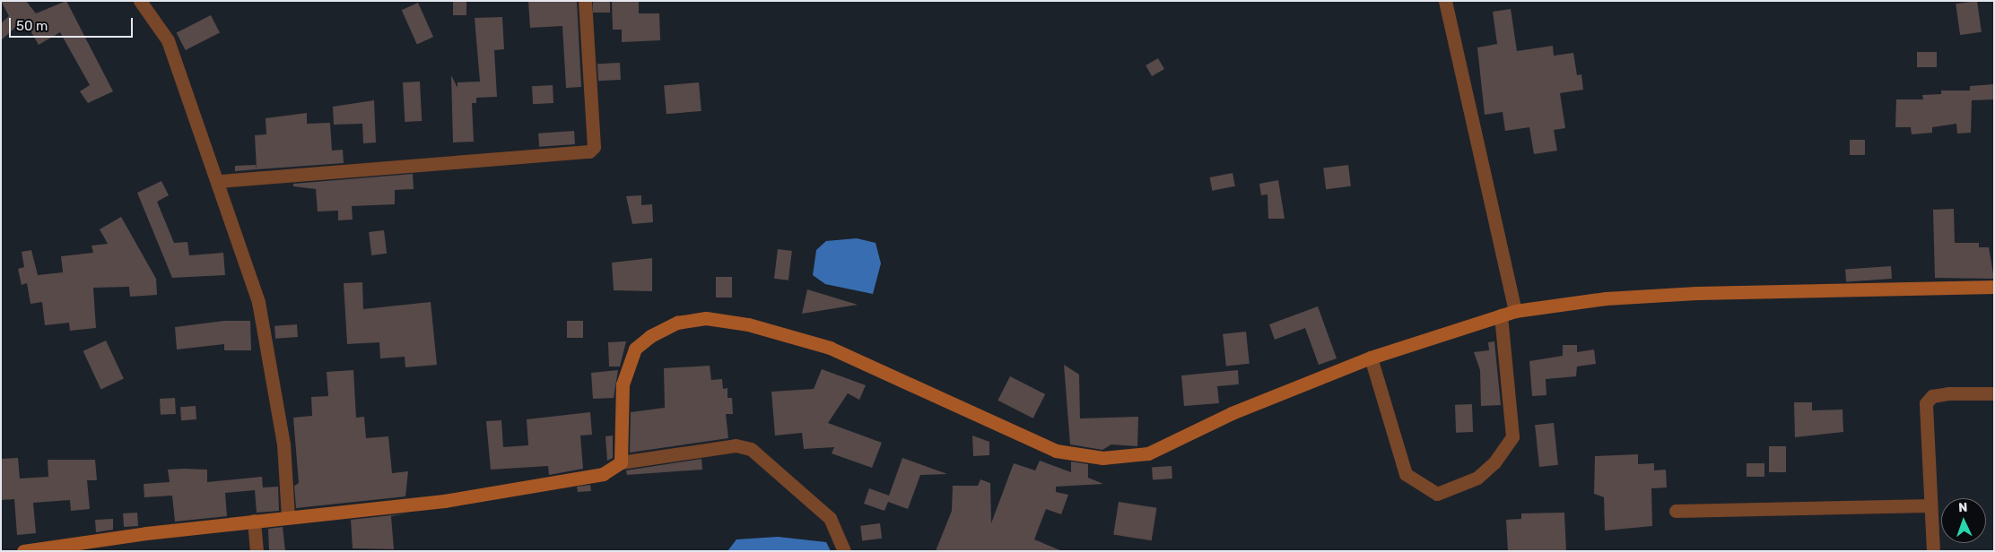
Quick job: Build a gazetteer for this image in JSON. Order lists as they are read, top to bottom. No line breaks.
{"scale_bar":"50 m","north":"top"}
